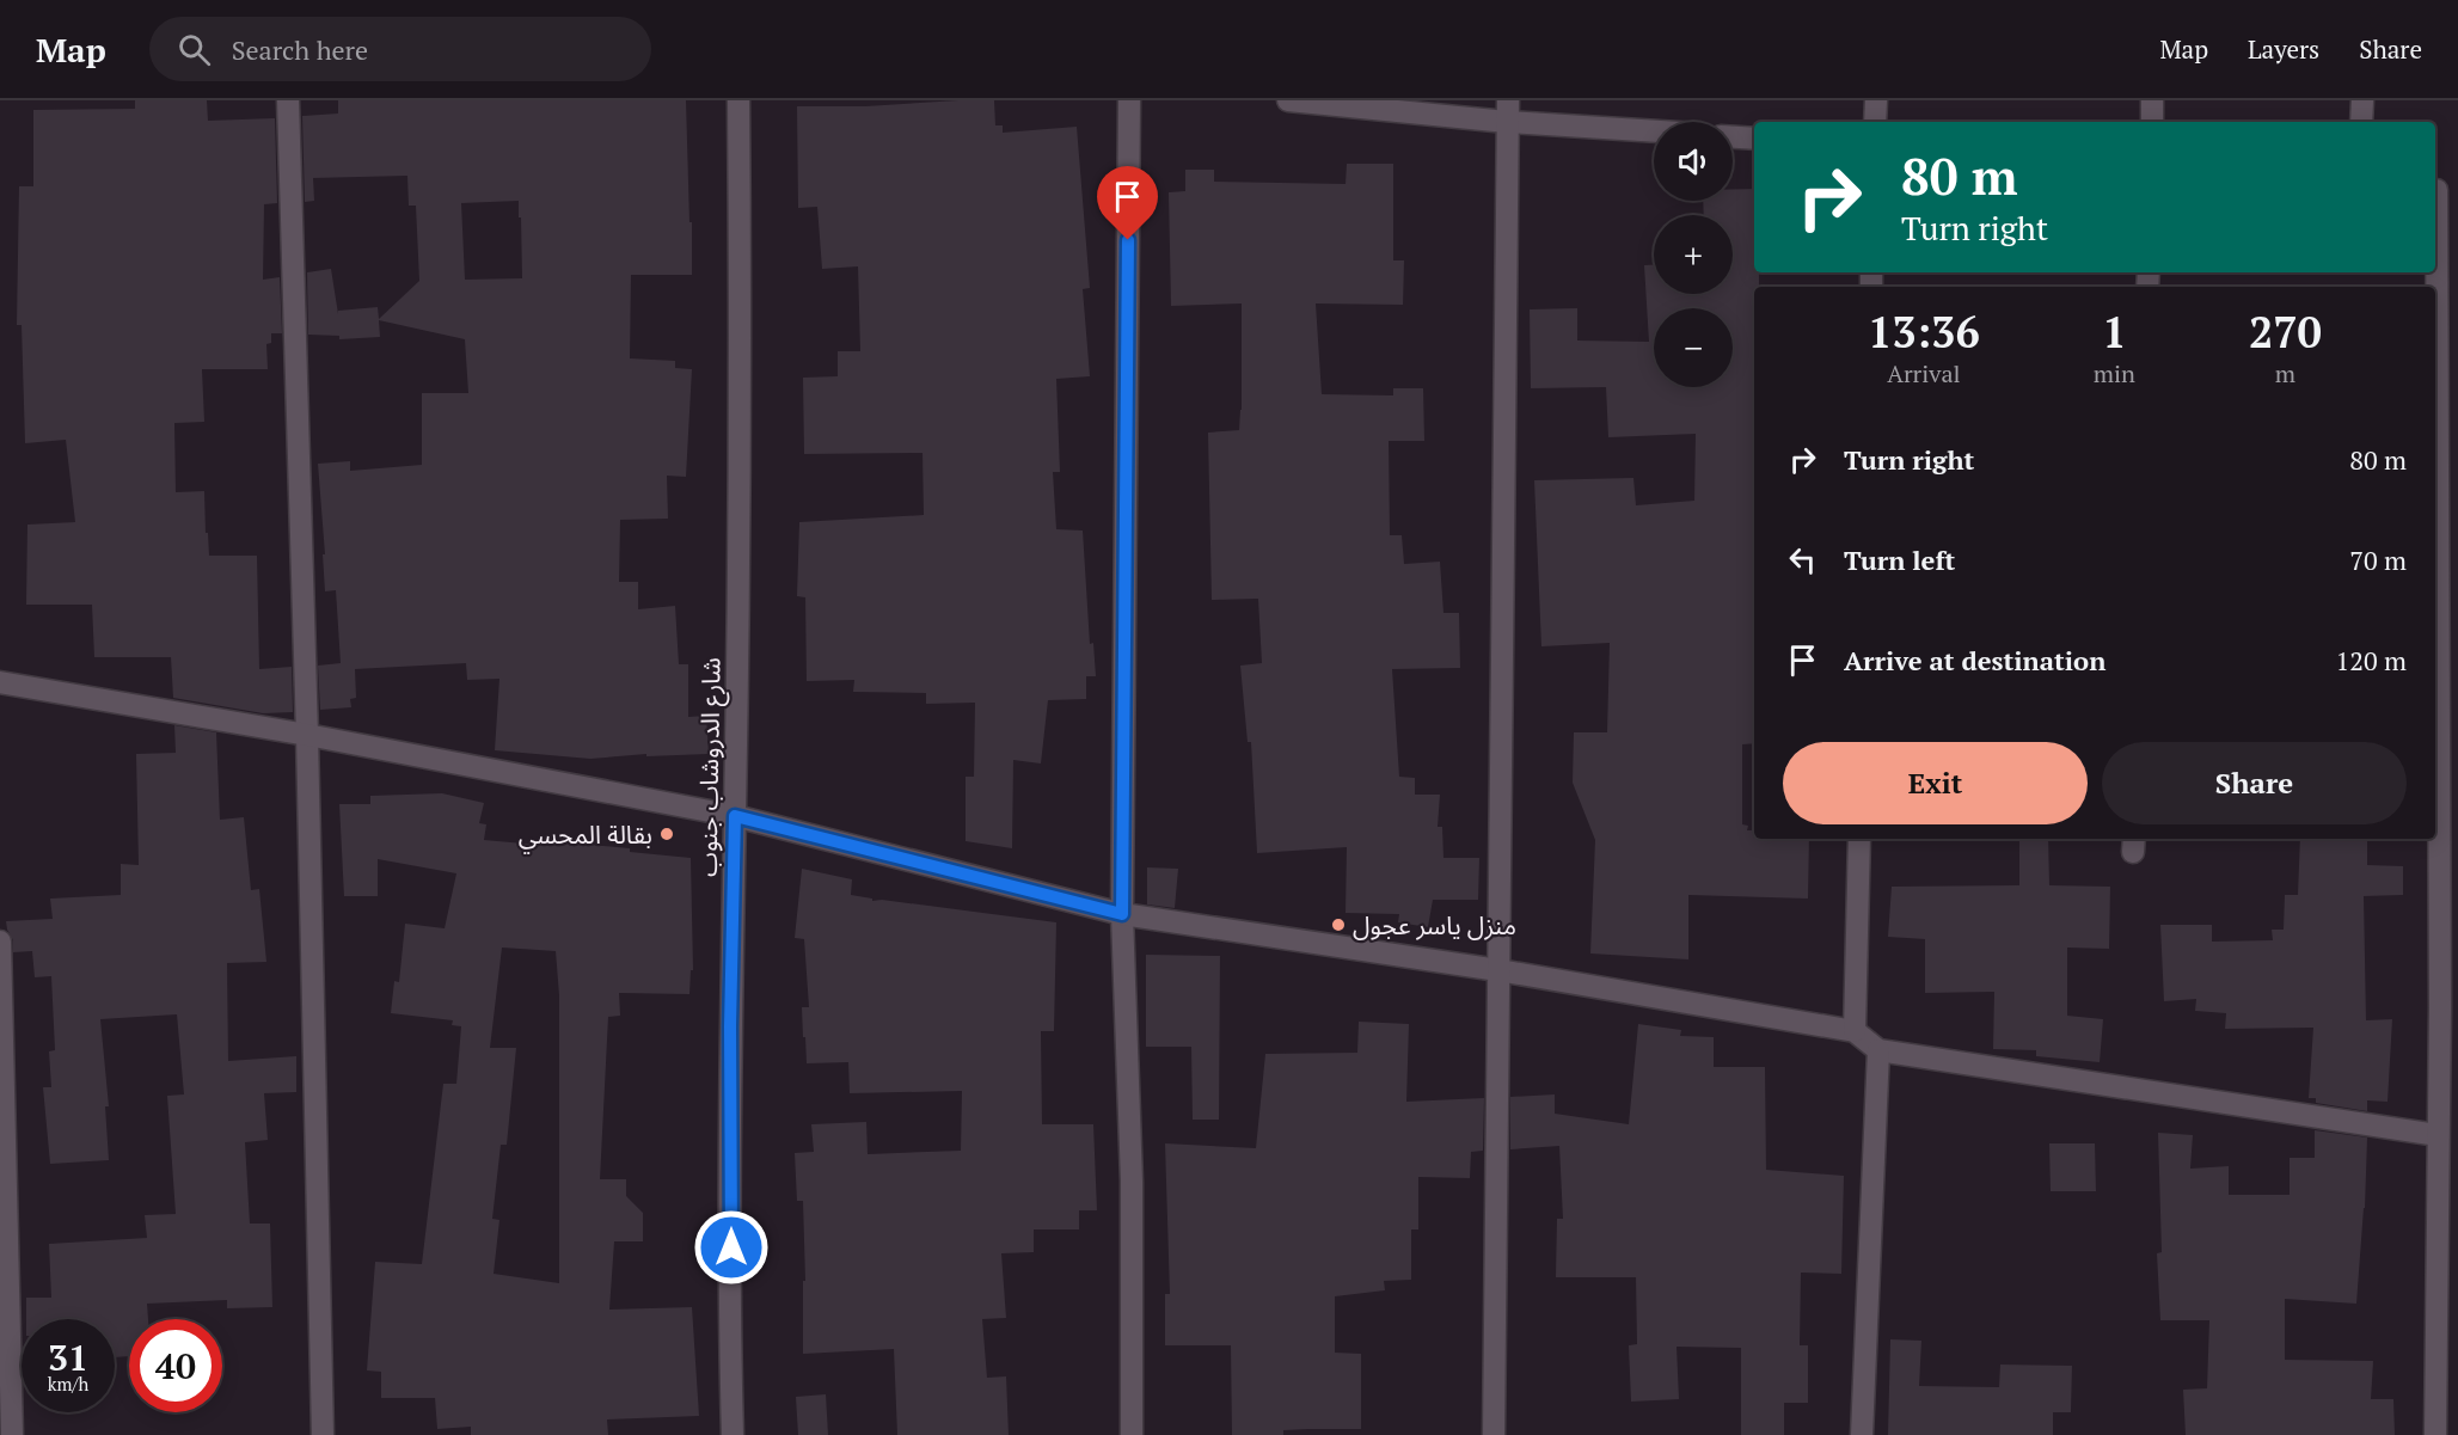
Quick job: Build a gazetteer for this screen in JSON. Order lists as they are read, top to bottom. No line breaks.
{"streets":{"street":["شارع الدروشاب جنوب"]},"places":["بقالة المحسي","منزل ياسر عجول"],"page":{"header":"Map","search":"Search here","nav":["Map","Layers","Share"],"map_buttons":["+","−"],"turn":["80 m","Turn right"],"eta":["13:36","Arrival","1","min","270","m"],"list":[{"name":"Turn right","value":"80 m"},{"name":"Turn left","value":"70 m"},{"name":"Arrive at destination","value":"120 m"}],"buttons":["Exit","Share"],"speed":"31 km/h","limit":"40"}}
